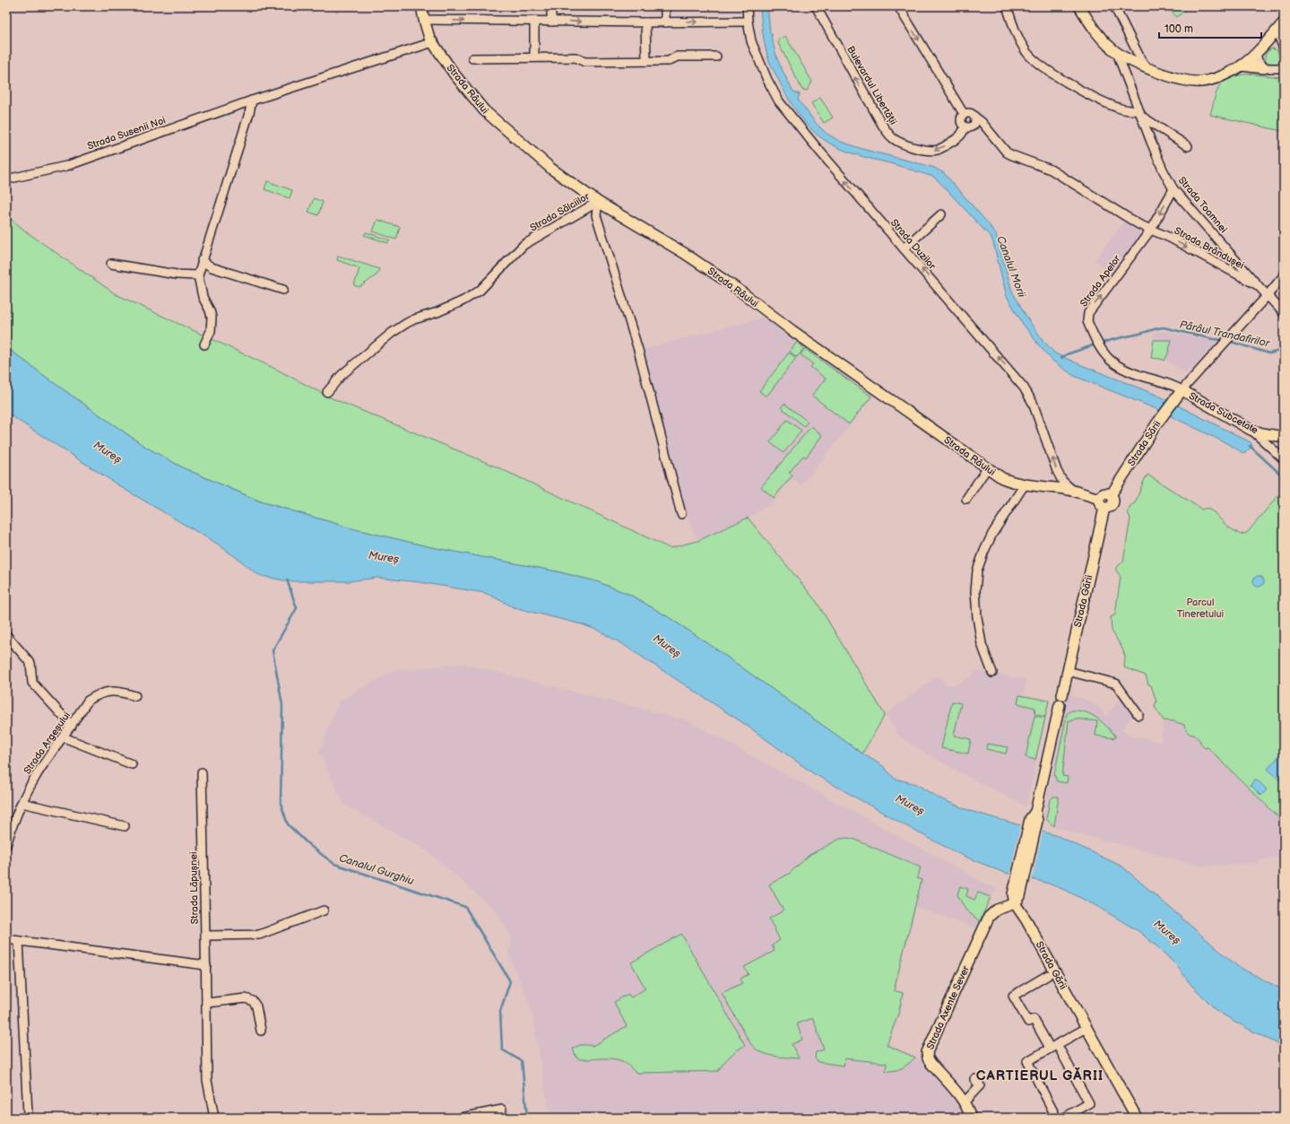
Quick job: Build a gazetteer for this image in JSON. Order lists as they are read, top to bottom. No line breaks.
{"streets":{"main road":["Strada Râului","Strada Subcetate","Strada Sării","Strada Gării","Strada Axente Sever"],"street":["Bulevardul Libertății","Strada Susenii Noi","Strada Toamnei","Strada Sălciilor","Strada Duzilor","Strada Brândușei","Strada Apelor","Strada Argeșului","Strada Lăpușnei"]},"crossings":[["Strada Râului","Strada Susenii Noi"],["Strada Râului","Strada Sălciilor"],["Strada Râului","Strada Duzilor"],["Strada Râului","Strada Sării"],["Strada Râului","Strada Gării"],["Strada Toamnei","Strada Brândușei"],["Strada Toamnei","Strada Apelor"],["Strada Toamnei","Strada Sării"],["Strada Brândușei","Strada Apelor"],["Strada Apelor","Strada Subcetate"],["Strada Apelor","Strada Sării"],["Strada Subcetate","Strada Sării"],["Strada Sării","Strada Gării"],["Strada Gării","Strada Axente Sever"]],"one_way":["Strada Duzilor","Strada Brândușei"],"districts":["CARTIERUL GĂRII"],"water":["Canalul Morii","Pârâul Trandafirilor","Mureș","Canalul Gurghiu"],"parks":["Parcul Tineretului"],"scale_bar":"100 m"}
